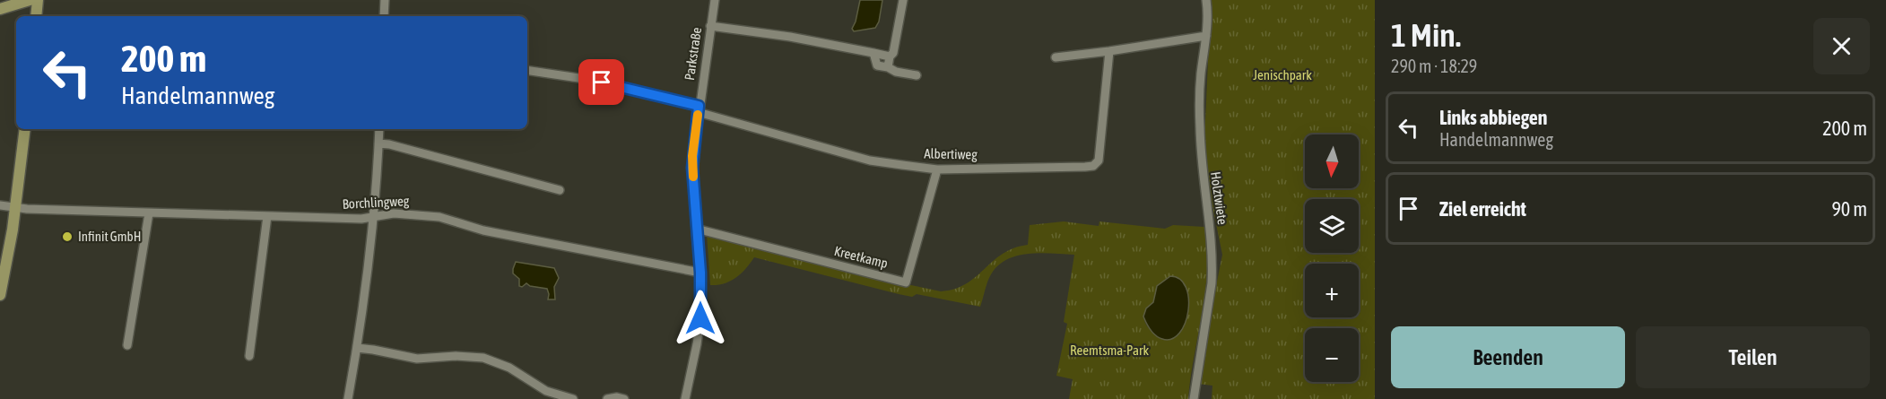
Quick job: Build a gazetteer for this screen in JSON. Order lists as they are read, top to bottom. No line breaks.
{"streets":{"street":["Parkstraße","Albertiweg","Holztwiete","Borchlingweg","Kreetkamp"]},"crossings":[["Parkstraße","Albertiweg"],["Parkstraße","Borchlingweg"],["Parkstraße","Kreetkamp"],["Albertiweg","Kreetkamp"]],"parks":["Jenischpark","Reemtsma-Park"],"places":["Infinit GmbH"],"north":"bottom","page":{"heading":["1 Min.","290 m · 18:29"],"turn":["200 m","Handelmannweg"],"list":[{"name":"Links abbiegen","note":"Handelmannweg","value":"200 m"},{"name":"Ziel erreicht","value":"90 m"}],"map_buttons":["+","−"],"buttons":["Beenden","Teilen"]}}
